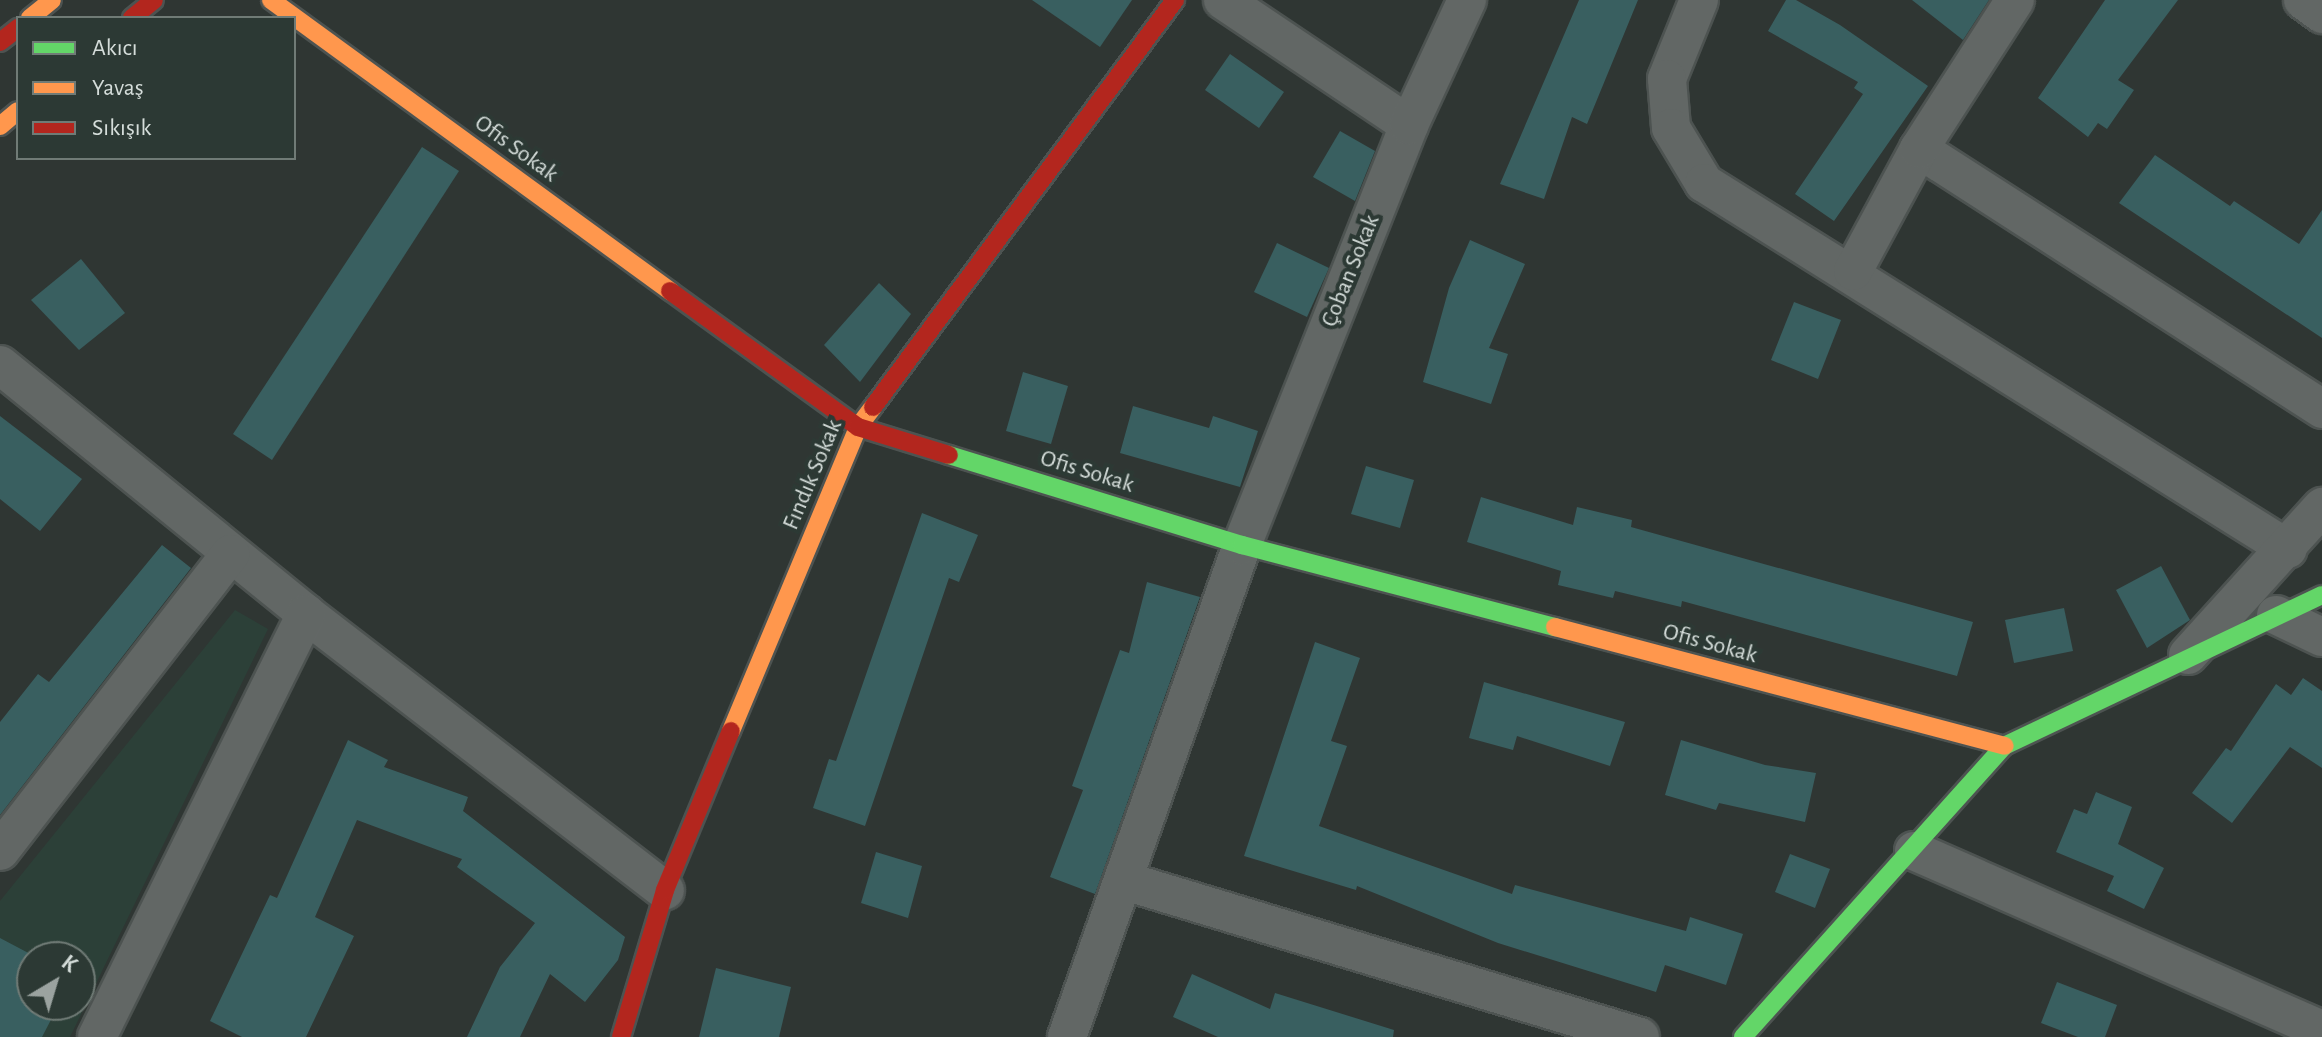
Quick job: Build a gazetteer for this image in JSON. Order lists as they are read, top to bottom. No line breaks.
{"streets":{"street":["Ofis Sokak","Çoban Sokak","Fındık Sokak"]},"crossings":[["Ofis Sokak","Çoban Sokak"],["Ofis Sokak","Fındık Sokak"]],"legend":["Akıcı","Yavaş","Sıkışık"],"north":"top right"}
